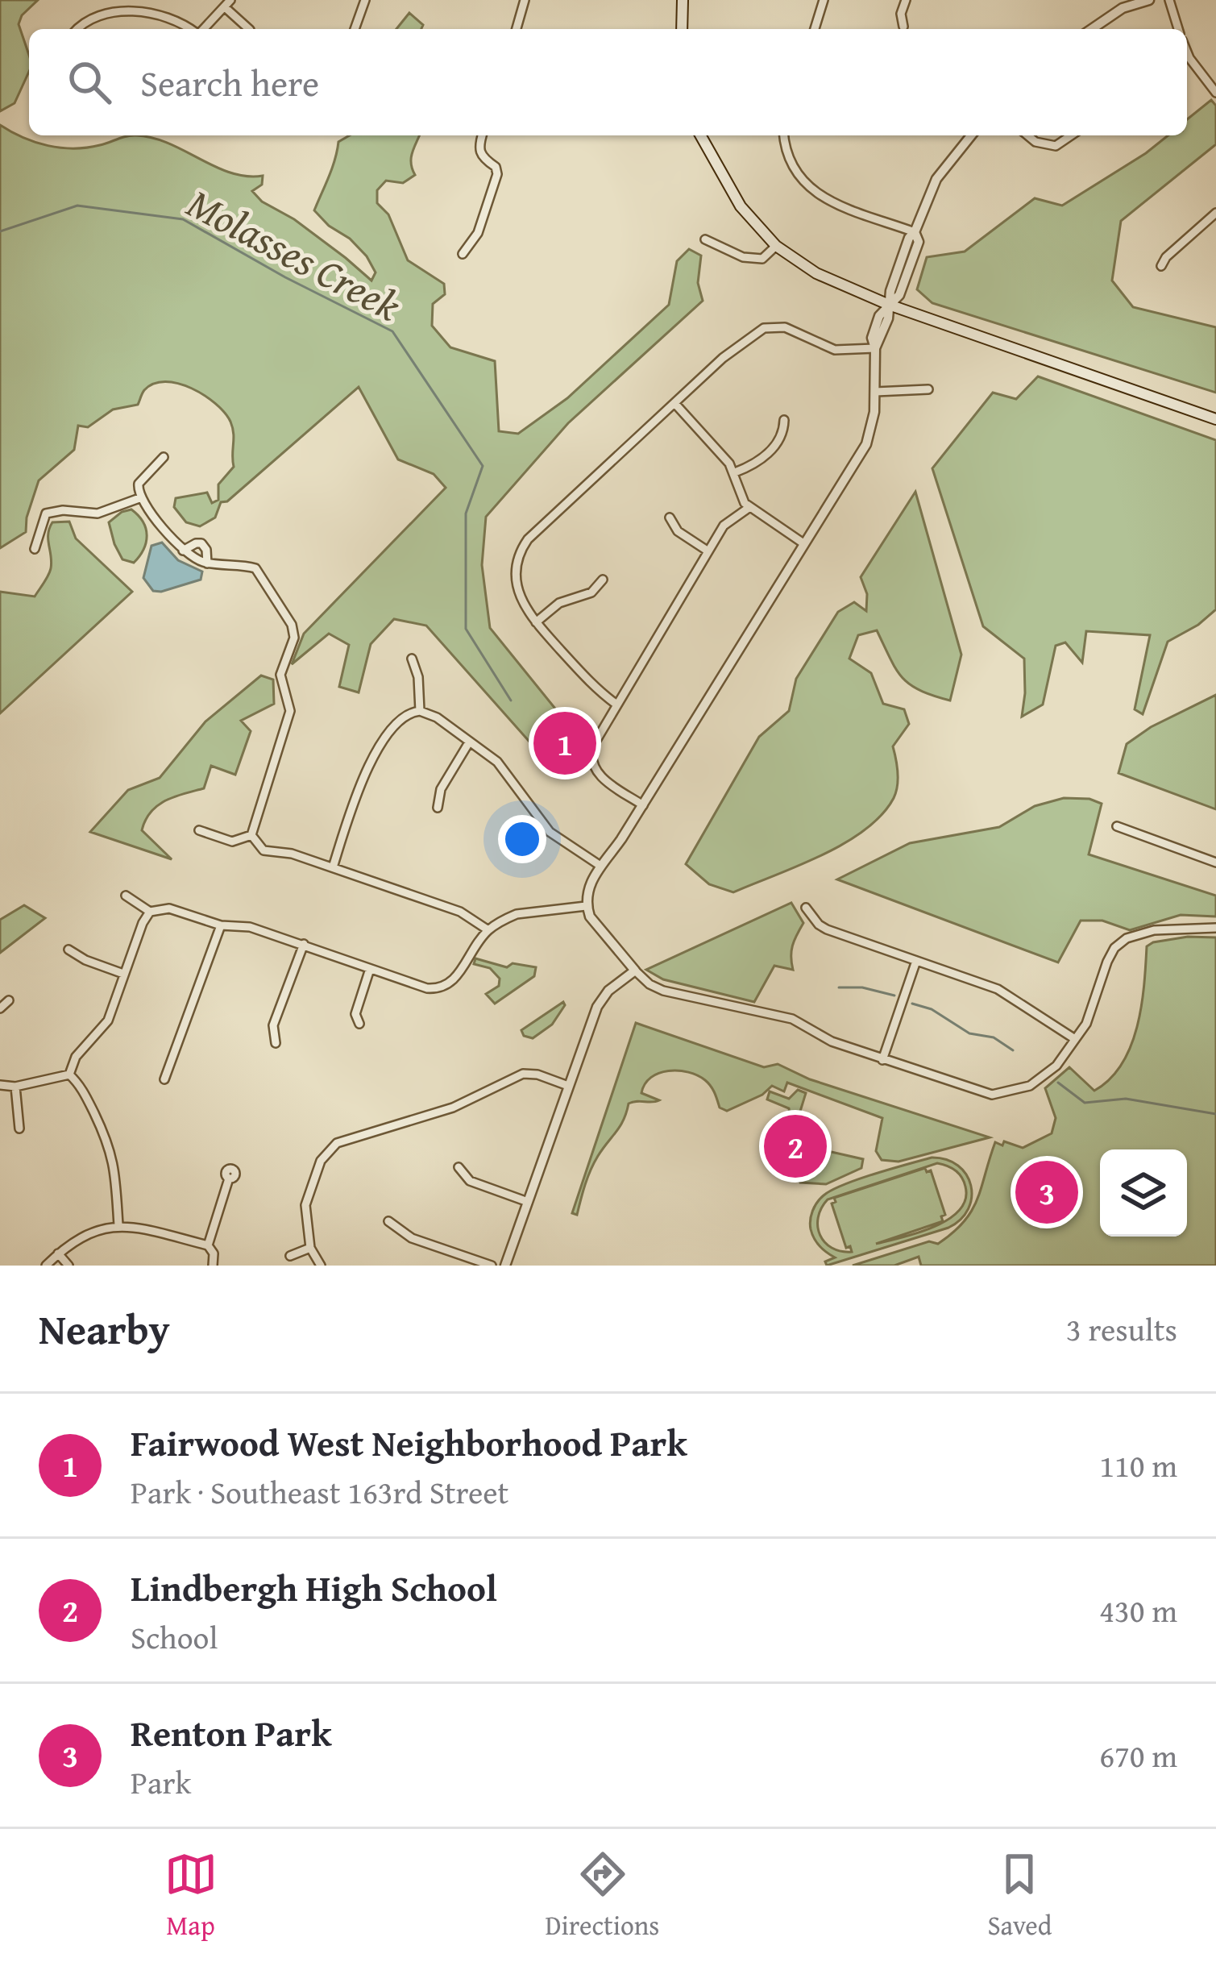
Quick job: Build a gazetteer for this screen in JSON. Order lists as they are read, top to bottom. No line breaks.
{"water":["Molasses Creek"],"page":{"search":"Search here","pins":["1","2","3"],"heading":["Nearby","3 results"],"list":[{"mark":"1","name":"Fairwood West Neighborhood Park","note":"Park · Southeast 163rd Street","value":"110 m"},{"mark":"2","name":"Lindbergh High School","note":"School","value":"430 m"},{"mark":"3","name":"Renton Park","note":"Park","value":"670 m"}],"nav":["Map","Directions","Saved"]}}
